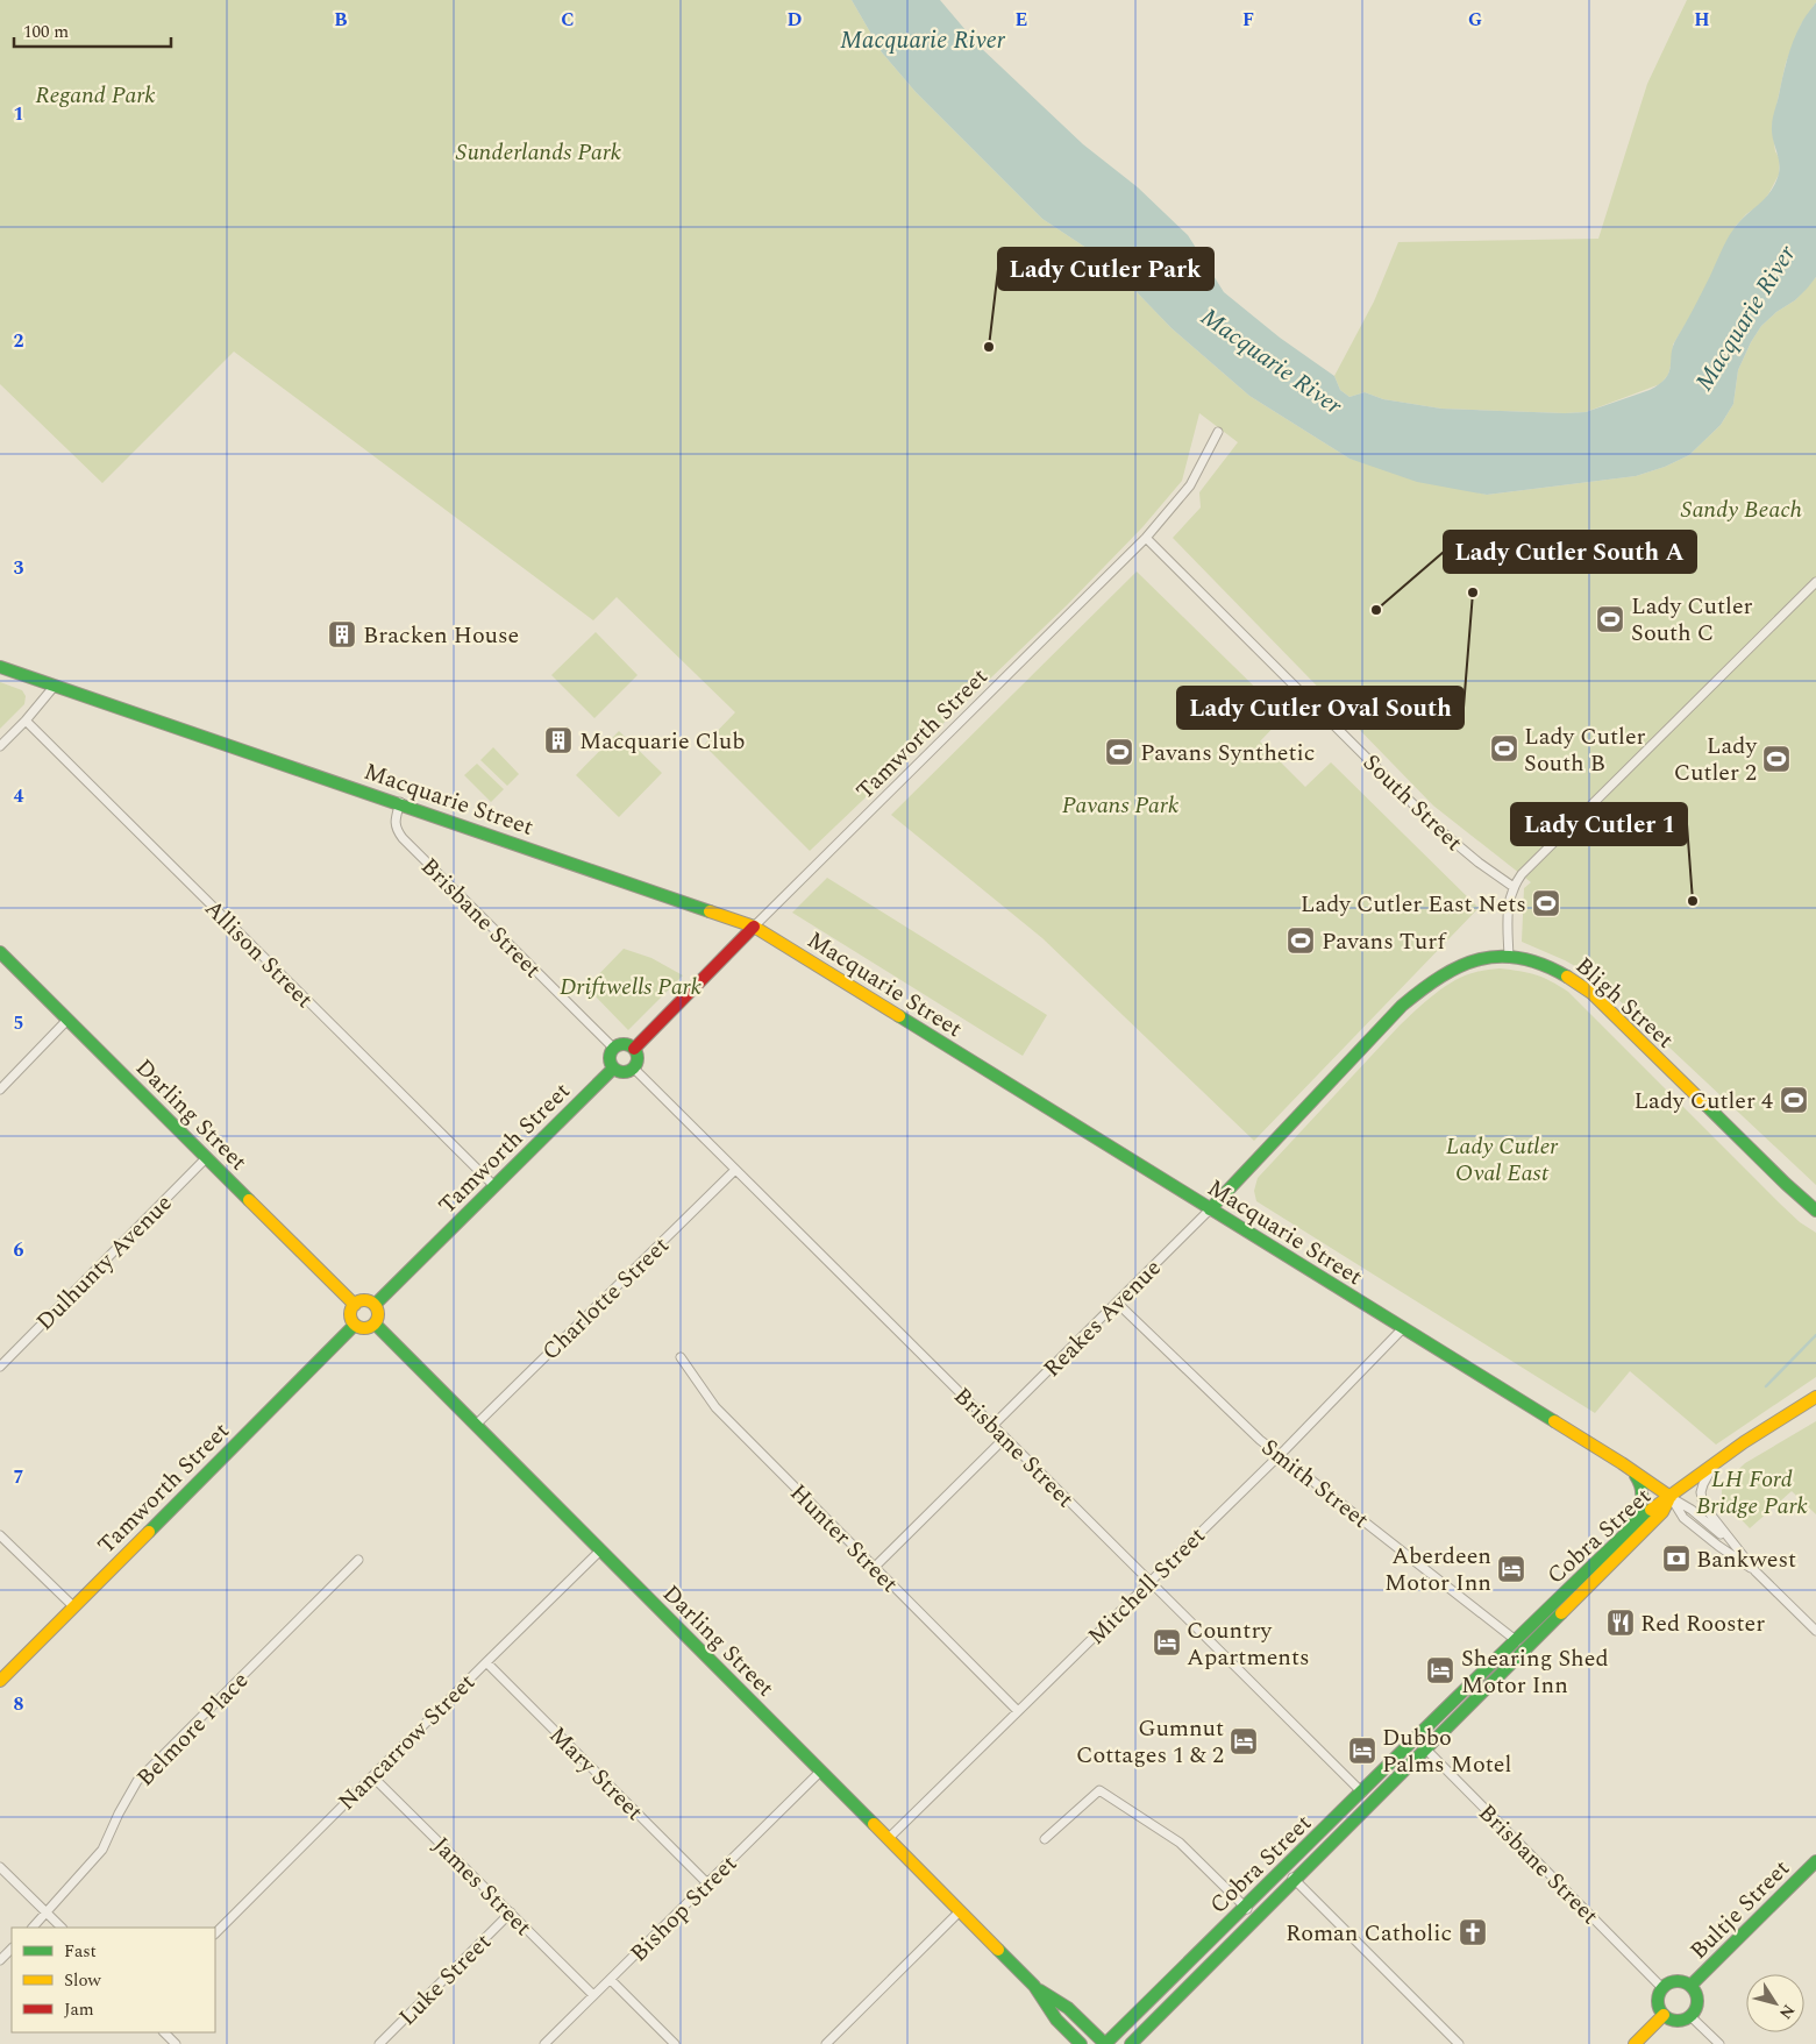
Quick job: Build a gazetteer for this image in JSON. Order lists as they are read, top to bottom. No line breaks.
{"streets":{"main road":["Tamworth Street","Macquarie Street","Bligh Street","Darling Street","Cobra Street","Bultje Street"],"street":["South Street","Brisbane Street","Allison Street","Dulhunty Avenue","Charlotte Street","Reakes Avenue","Smith Street","Hunter Street","Mitchell Street","Belmore Place","Nancarrow Street","Mary Street","James Street","Bishop Street","Luke Street"]},"crossings":[["Tamworth Street","Macquarie Street"],["Tamworth Street","South Street"],["Tamworth Street","Brisbane Street"],["Tamworth Street","Allison Street"],["Tamworth Street","Darling Street"],["Macquarie Street","Brisbane Street"],["Macquarie Street","Bligh Street"],["Macquarie Street","Reakes Avenue"],["Macquarie Street","Cobra Street"],["Macquarie Street","Mitchell Street"],["Brisbane Street","Charlotte Street"],["Brisbane Street","Reakes Avenue"],["Brisbane Street","Cobra Street"],["Brisbane Street","Mitchell Street"],["Brisbane Street","Bultje Street"],["Bligh Street","Reakes Avenue"],["Darling Street","Dulhunty Avenue"],["Darling Street","Charlotte Street"],["Darling Street","Cobra Street"],["Darling Street","Mitchell Street"],["Darling Street","Nancarrow Street"],["Darling Street","Bishop Street"],["Reakes Avenue","Smith Street"],["Smith Street","Cobra Street"],["Smith Street","Mitchell Street"],["Hunter Street","Mitchell Street"],["Nancarrow Street","Mary Street"],["Nancarrow Street","James Street"],["Mary Street","Bishop Street"],["James Street","Bishop Street"],["James Street","Luke Street"]],"water":["Macquarie River"],"parks":["Regand Park","Sunderlands Park","Sandy Beach","Pavans Park","Driftwells Park","Lady Cutler Oval East","LH Ford Bridge Park"],"places":{"other":["Lady Cutler Park","Lady Cutler Oval South","Lady Cutler South A","Lady Cutler 1"],"sports":["Lady Cutler South C","Lady Cutler South B","Pavans Synthetic","Lady Cutler 2","Lady Cutler East Nets","Pavans Turf","Lady Cutler 4"],"building":["Bracken House","Macquarie Club"],"bank":["Bankwest"],"hotel":["Aberdeen Motor Inn","Country Apartments","Shearing Shed Motor Inn","Gumnut Cottages 1 & 2","Dubbo Palms Motel"],"restaurant":["Red Rooster"],"church":["Roman Catholic"]},"legend":["Fast","Slow","Jam"],"scale_bar":"100 m","north":"bottom right","grid":{"columns":["B","C","D","E","F","G","H"],"rows":["1","2","3","4","5","6","7","8"]}}
